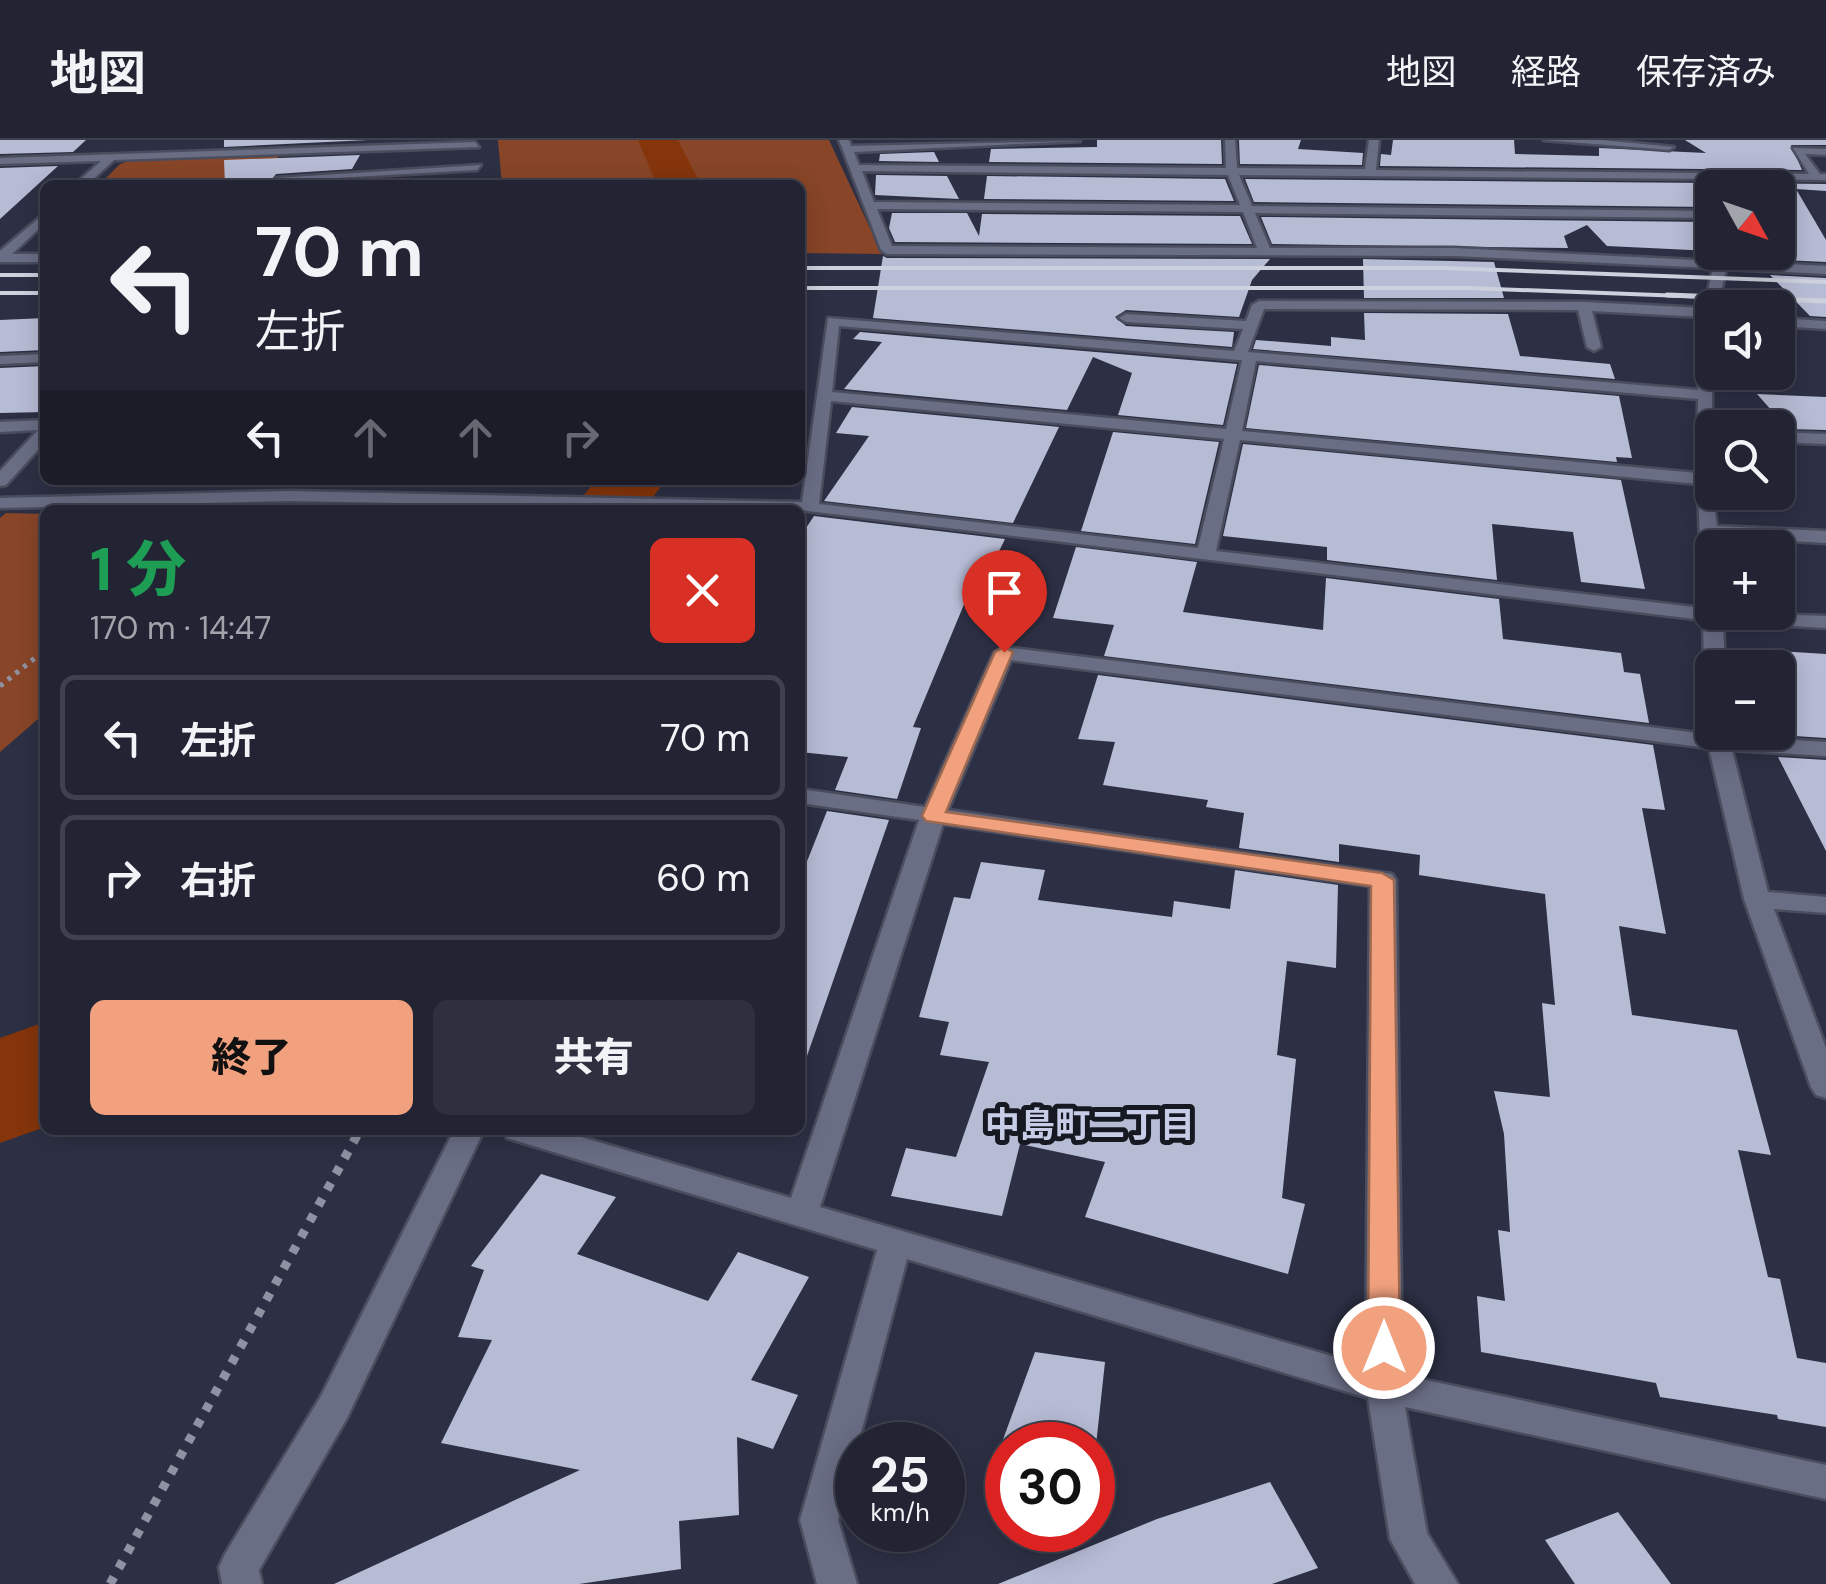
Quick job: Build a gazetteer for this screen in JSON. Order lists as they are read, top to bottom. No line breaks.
{"districts":["中島町二丁目"],"north":"bottom right","page":{"header":"地図","nav":["地図","経路","保存済み"],"map_buttons":["+","−"],"turn":["70 m","左折"],"heading":["1 分","170 m · 14:47"],"list":[{"name":"左折","value":"70 m"},{"name":"右折","value":"60 m"}],"buttons":["終了","共有"],"speed":"25 km/h","limit":"30"}}
